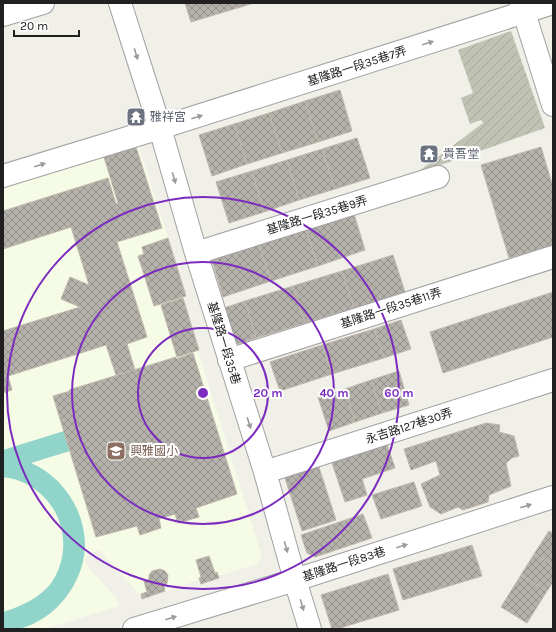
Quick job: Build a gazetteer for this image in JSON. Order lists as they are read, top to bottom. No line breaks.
{"streets":{"street":["基隆路一段35巷7弄","基隆路一段35巷9弄","基隆路一段35巷11弄","基隆路一段35巷","永吉路127巷30弄","基隆路一段83巷"]},"crossings":[["基隆路一段35巷7弄","基隆路一段35巷"],["基隆路一段35巷9弄","基隆路一段35巷"],["基隆路一段35巷11弄","基隆路一段35巷"],["基隆路一段35巷","永吉路127巷30弄"],["基隆路一段35巷","基隆路一段83巷"]],"one_way":["基隆路一段35巷7弄","基隆路一段35巷","基隆路一段83巷"],"places":{"temple":["雅祥宮","貴吾堂"],"school or university":["興雅國小"]},"scale_bar":"20 m","rings":["20 m","40 m","60 m"]}
